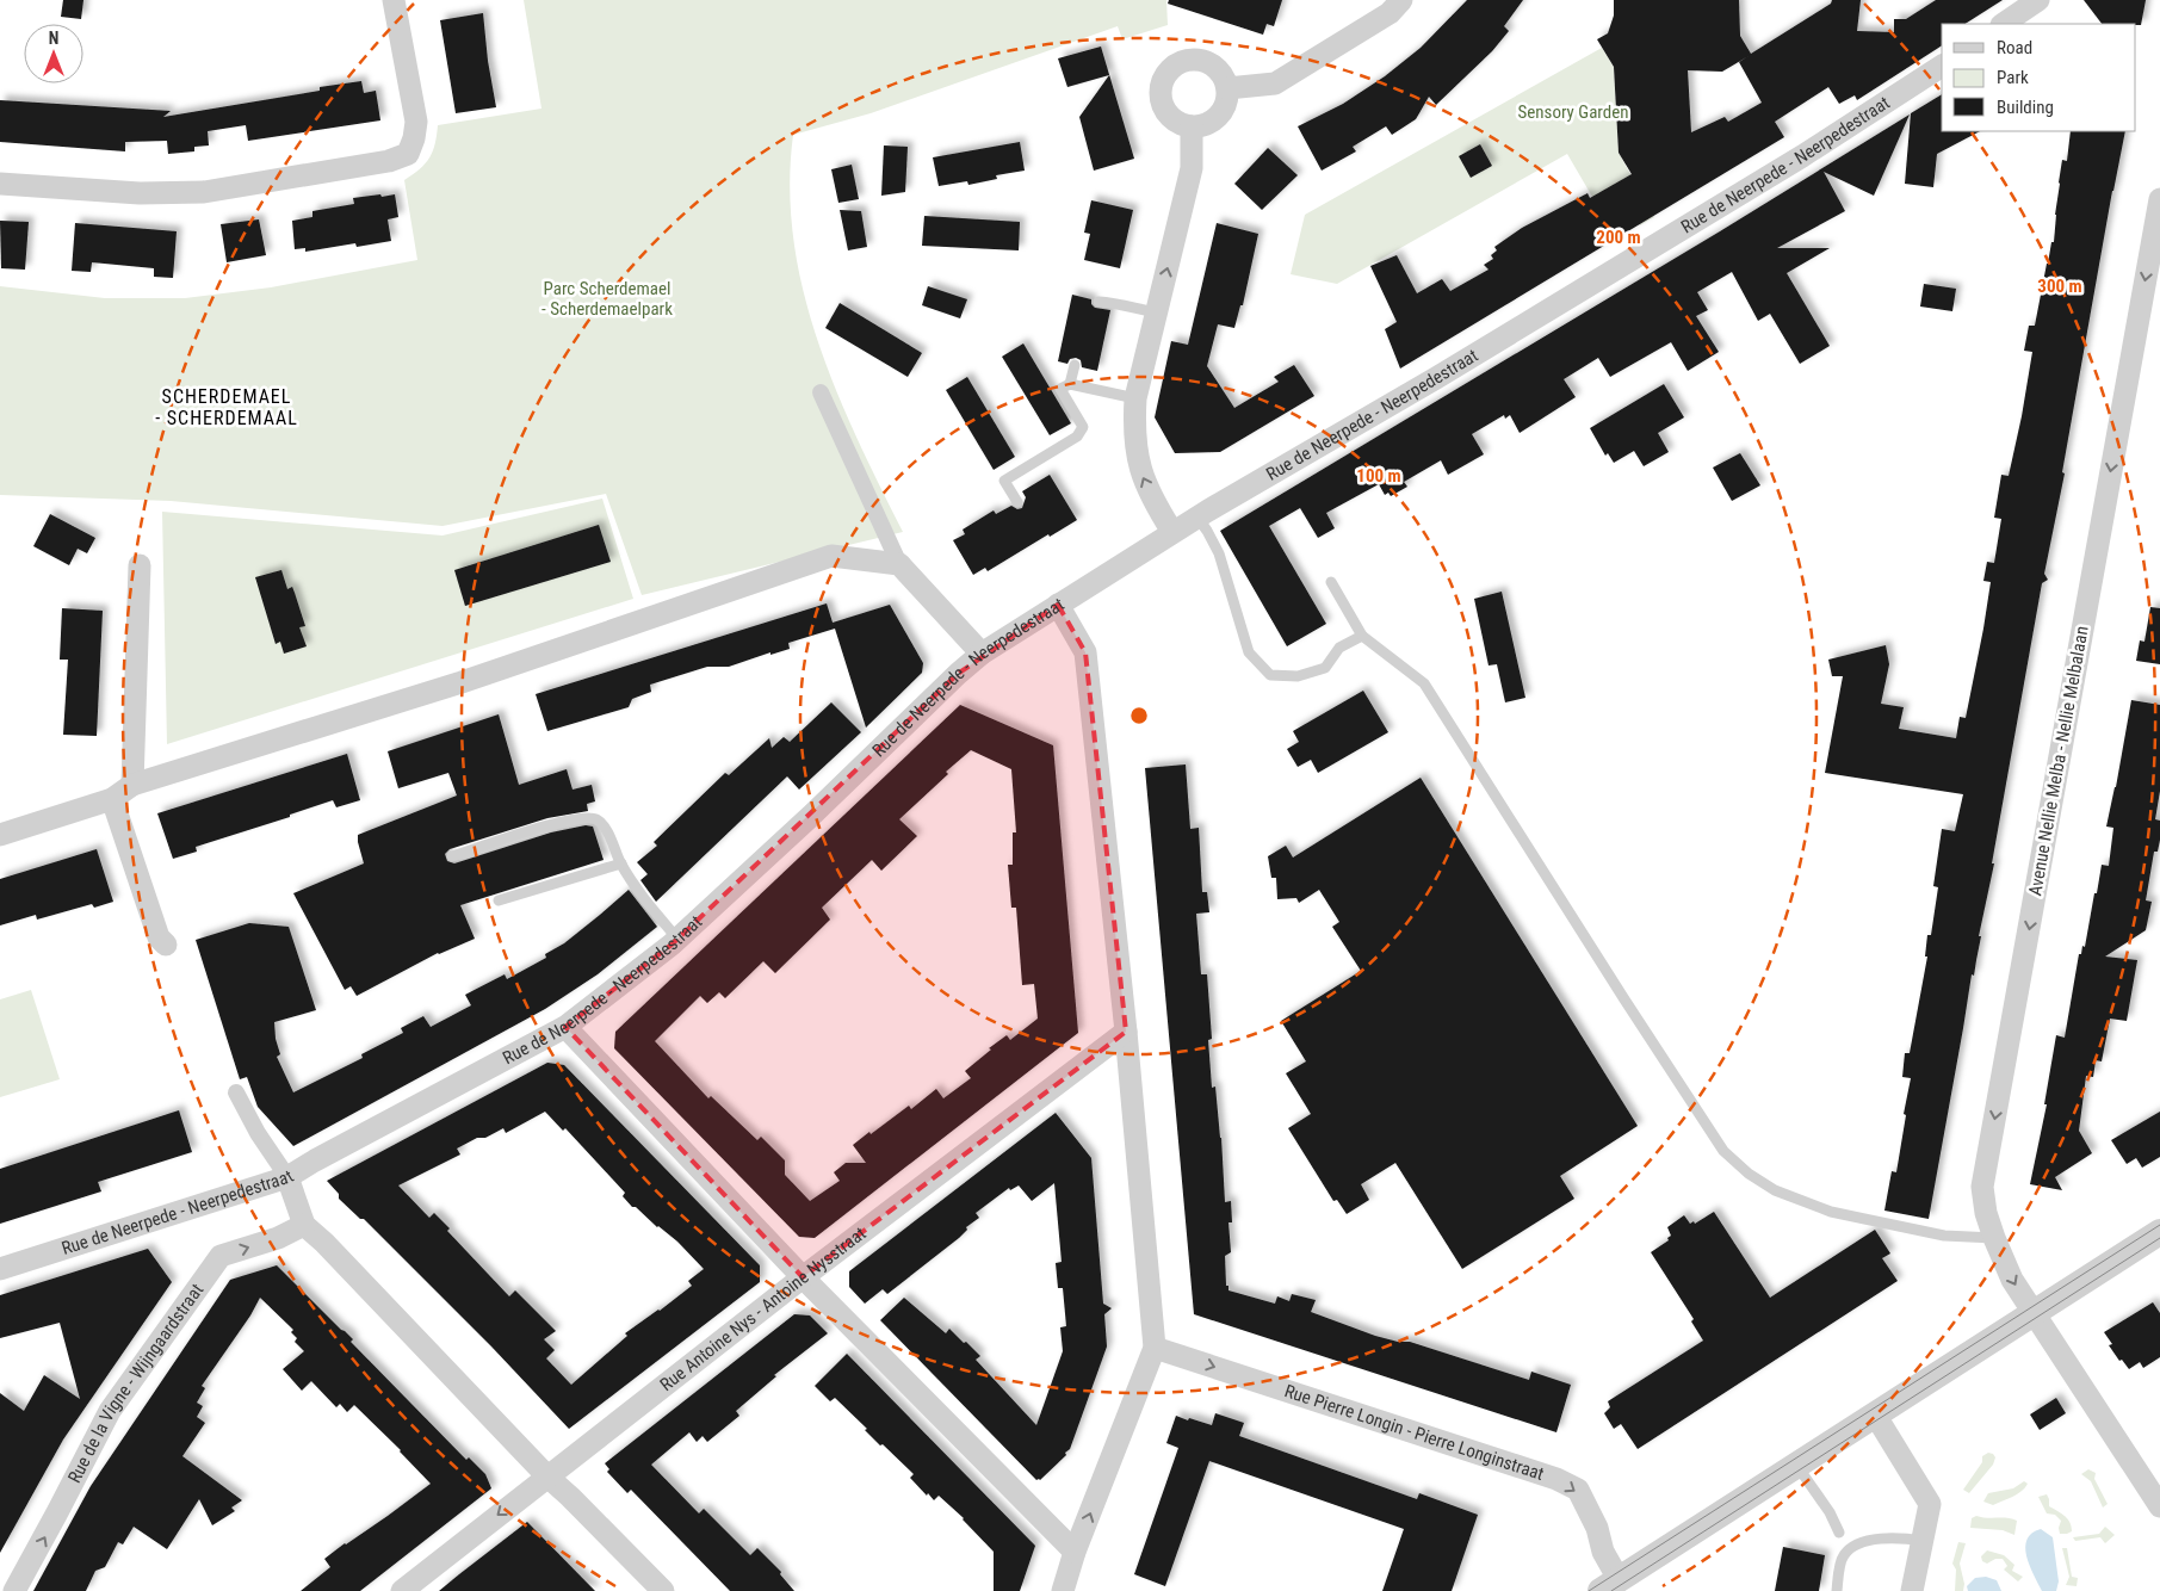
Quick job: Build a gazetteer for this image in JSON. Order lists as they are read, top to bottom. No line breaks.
{"streets":{"street":["Rue de Neerpede - Neerpedestraat","Avenue Nellie Melba - Nellie Melbalaan","Rue Antoine Nys - Antoine Nysstraat","Rue de la Vigne - Wijngaardstraat","Rue Pierre Longin - Pierre Longinstraat"]},"one_way":["Avenue Nellie Melba - Nellie Melbalaan","Rue de la Vigne - Wijngaardstraat","Rue Pierre Longin - Pierre Longinstraat"],"districts":["SCHERDEMAEL - SCHERDEMAAL"],"parks":["Sensory Garden","Parc Scherdemael - Scherdemaelpark"],"legend":["Road","Park","Building"],"north":"top","rings":["200 m","300 m","100 m"]}
